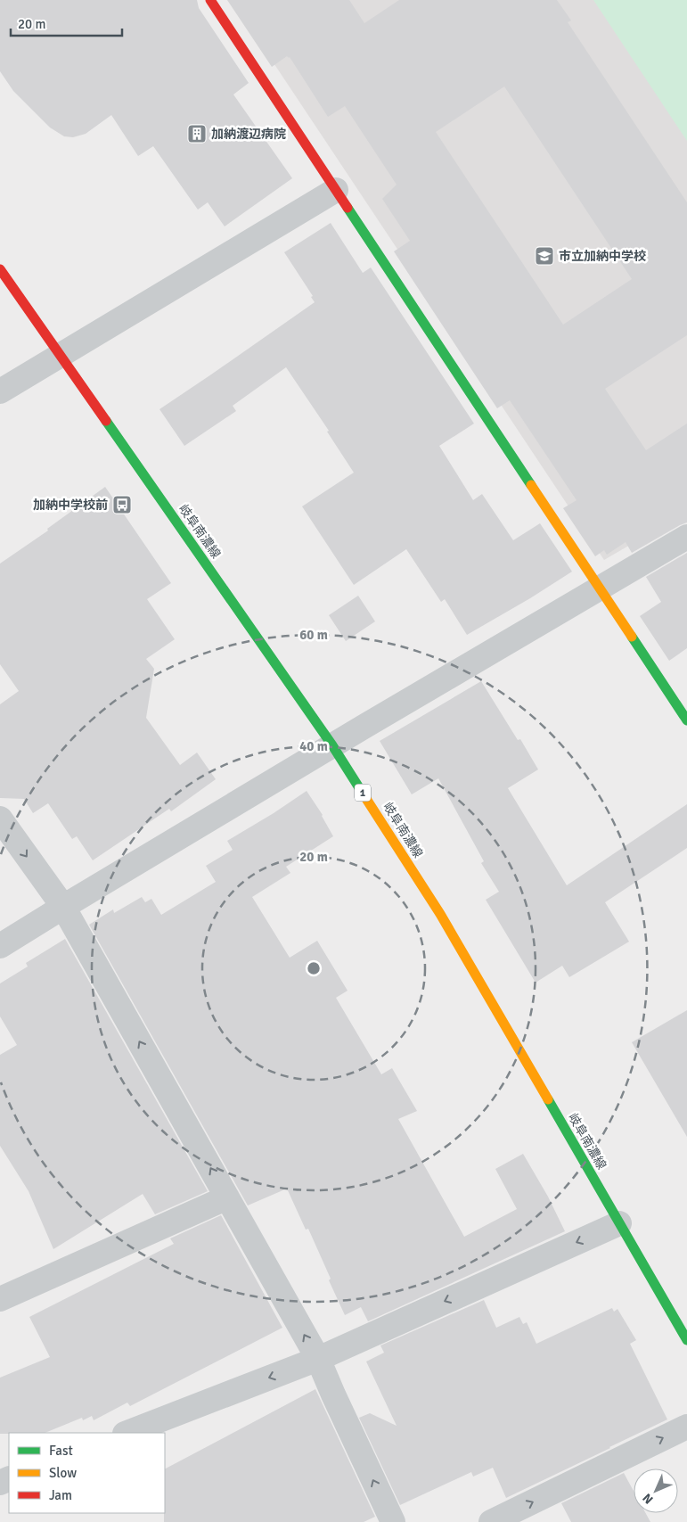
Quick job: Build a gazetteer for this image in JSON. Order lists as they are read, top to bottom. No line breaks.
{"streets":{"main road":["岐阜南濃線","1"]},"places":{"building":["加納渡辺病院"],"school or university":["市立加納中学校"],"bus stop":["加納中学校前"]},"legend":["Fast","Slow","Jam"],"scale_bar":"20 m","north":"bottom left","rings":["60 m","40 m","20 m"]}
